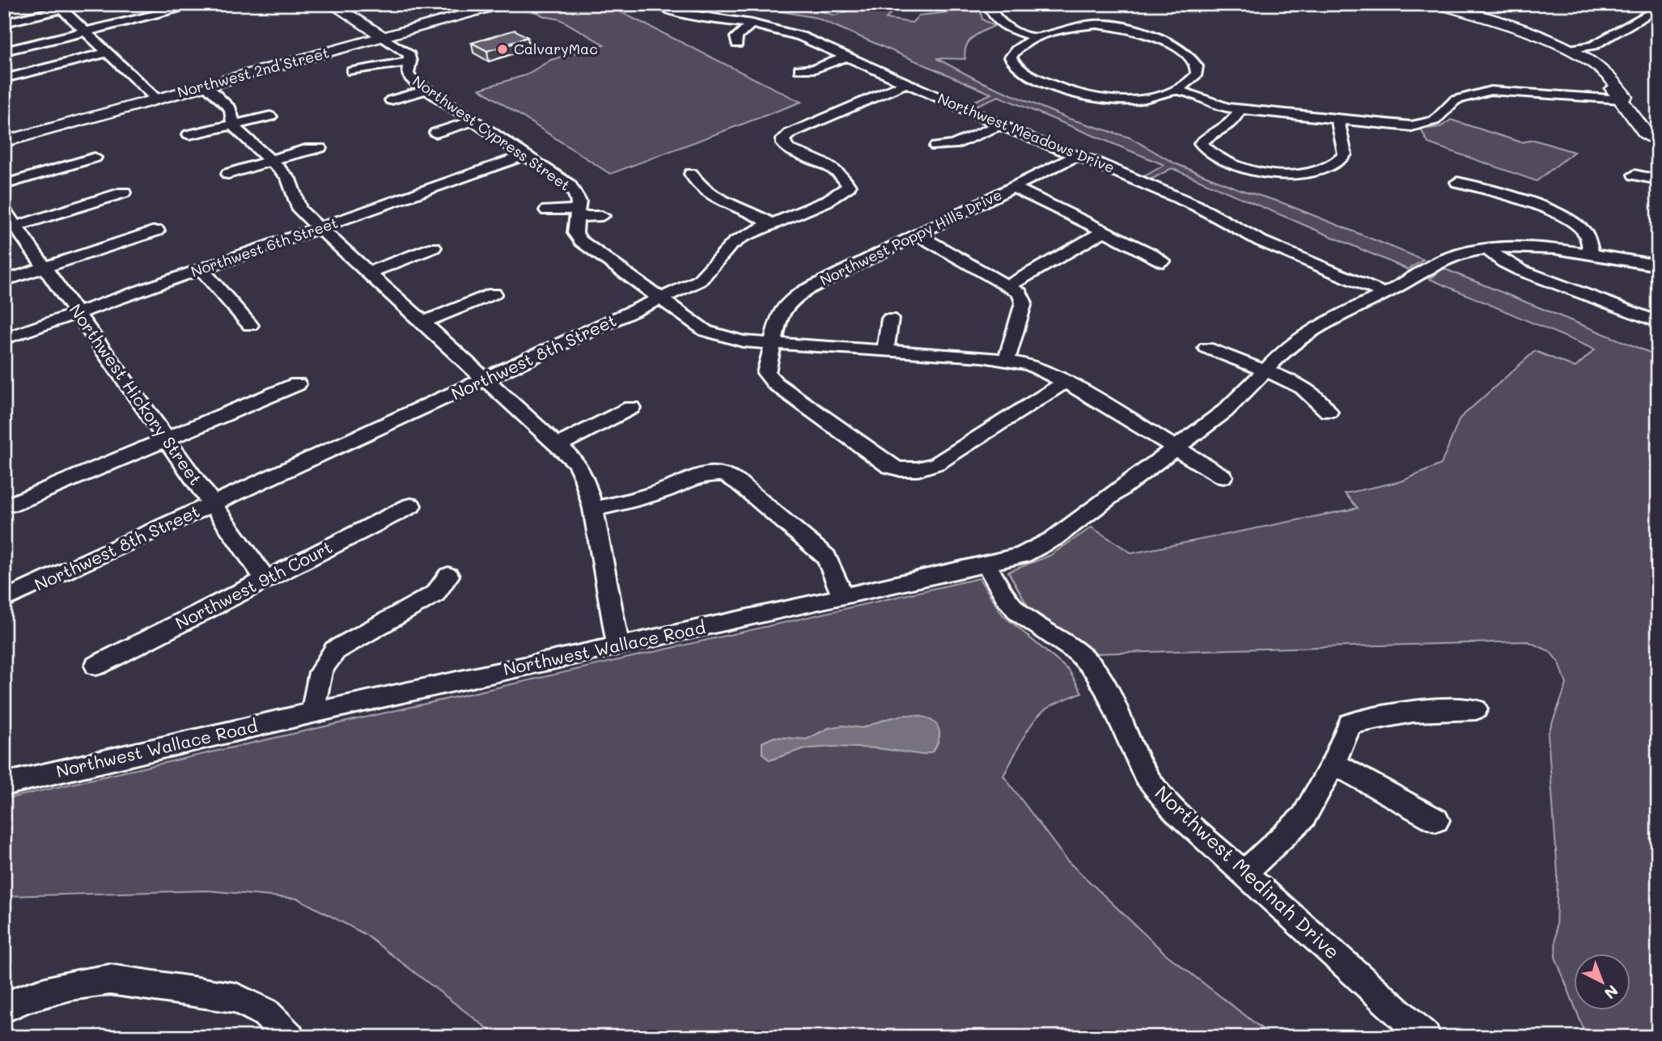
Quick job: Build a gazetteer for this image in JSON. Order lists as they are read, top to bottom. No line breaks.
{"streets":{"main road":["Northwest 2nd Street"],"street":["Northwest Cypress Street","Northwest Meadows Drive","Northwest Poppy Hills Drive","Northwest 6th Street","Northwest 8th Street","Northwest Hickory Street","Northwest 9th Court","Northwest Wallace Road","Northwest Medinah Drive"]},"crossings":[["Northwest 2nd Street","Northwest Cypress Street"],["Northwest Cypress Street","Northwest Poppy Hills Drive"],["Northwest Cypress Street","Northwest 6th Street"],["Northwest Cypress Street","Northwest 8th Street"],["Northwest Cypress Street","Northwest Wallace Road"],["Northwest Meadows Drive","Northwest Poppy Hills Drive"],["Northwest Meadows Drive","Northwest 8th Street"],["Northwest Meadows Drive","Northwest Wallace Road"],["Northwest 6th Street","Northwest Hickory Street"],["Northwest 8th Street","Northwest Hickory Street"],["Northwest Hickory Street","Northwest 9th Court"],["Northwest Wallace Road","Northwest Medinah Drive"]],"places":["CalvaryMac"],"north":"bottom right"}
